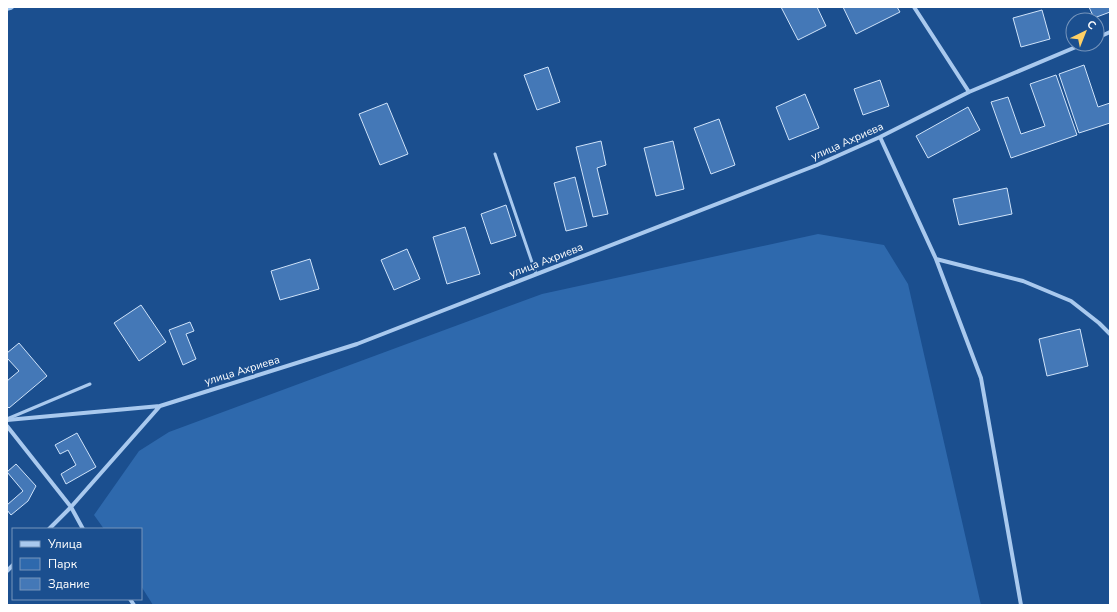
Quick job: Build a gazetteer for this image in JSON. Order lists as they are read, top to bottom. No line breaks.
{"streets":{"street":["улица Ахриева"]},"legend":["Улица","Парк","Здание"],"north":"top right"}
